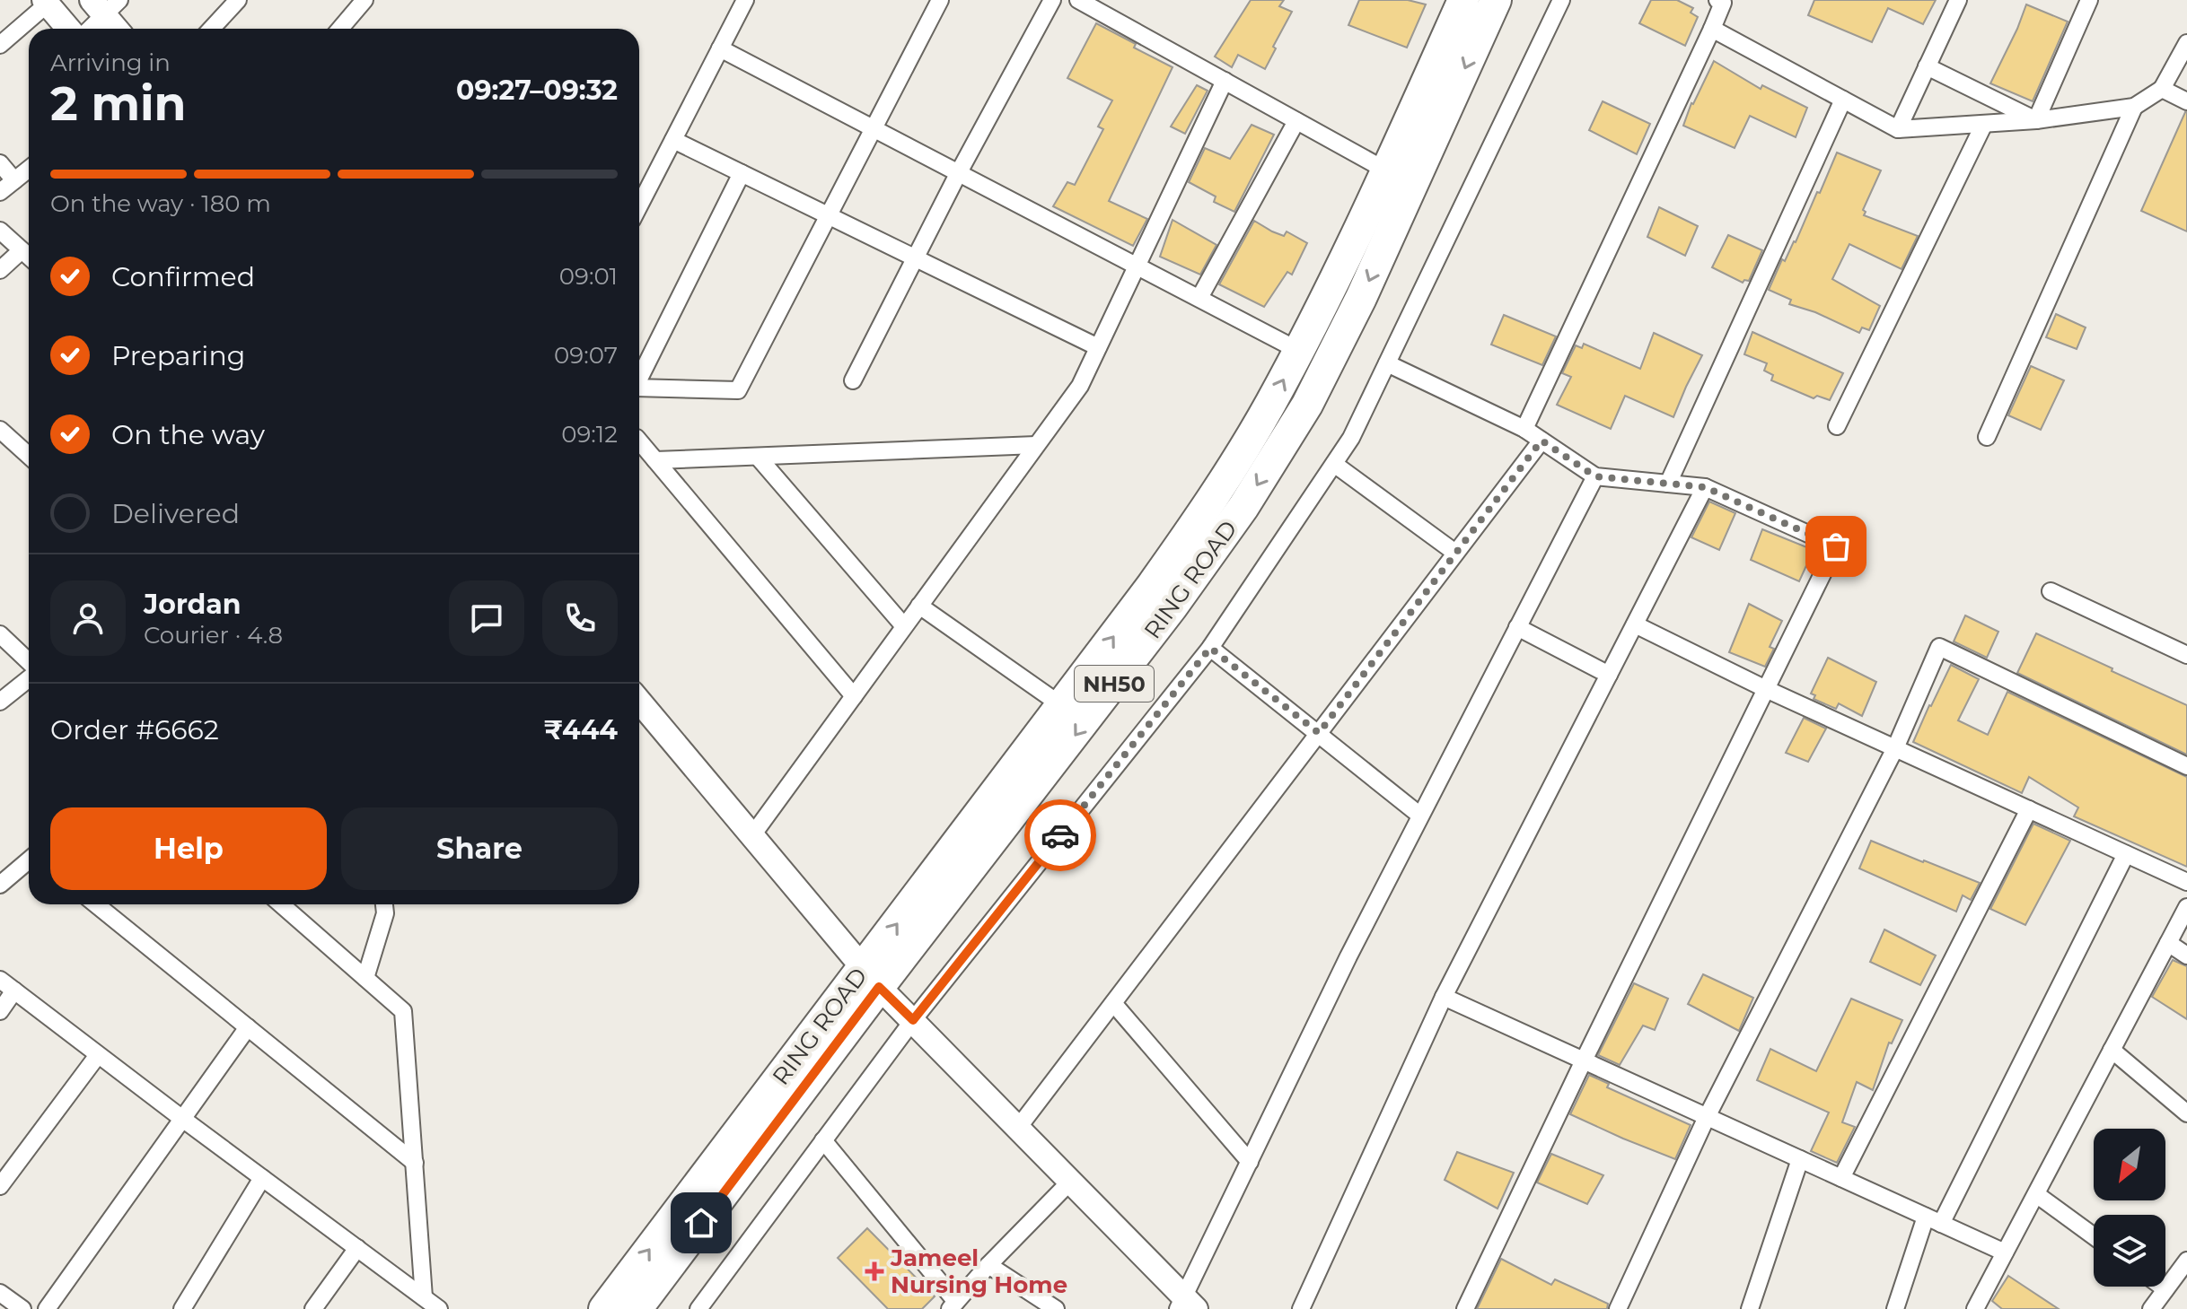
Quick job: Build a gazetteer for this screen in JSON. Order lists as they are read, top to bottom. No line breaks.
{"streets":{"highway":["RING ROAD","NH50"]},"places":{"health":["Jameel Nursing Home"]},"north":"bottom left","page":{"heading":["2 min","Arriving in","09:27–09:32"],"panel":["Jordan","Courier · 4.8","Order #6662","₹444"],"bar":"On the way · 180 m","list":[["Confirmed","09:01"],["Preparing","09:07"],["On the way","09:12"],"Delivered"],"buttons":["Help","Share"]}}
